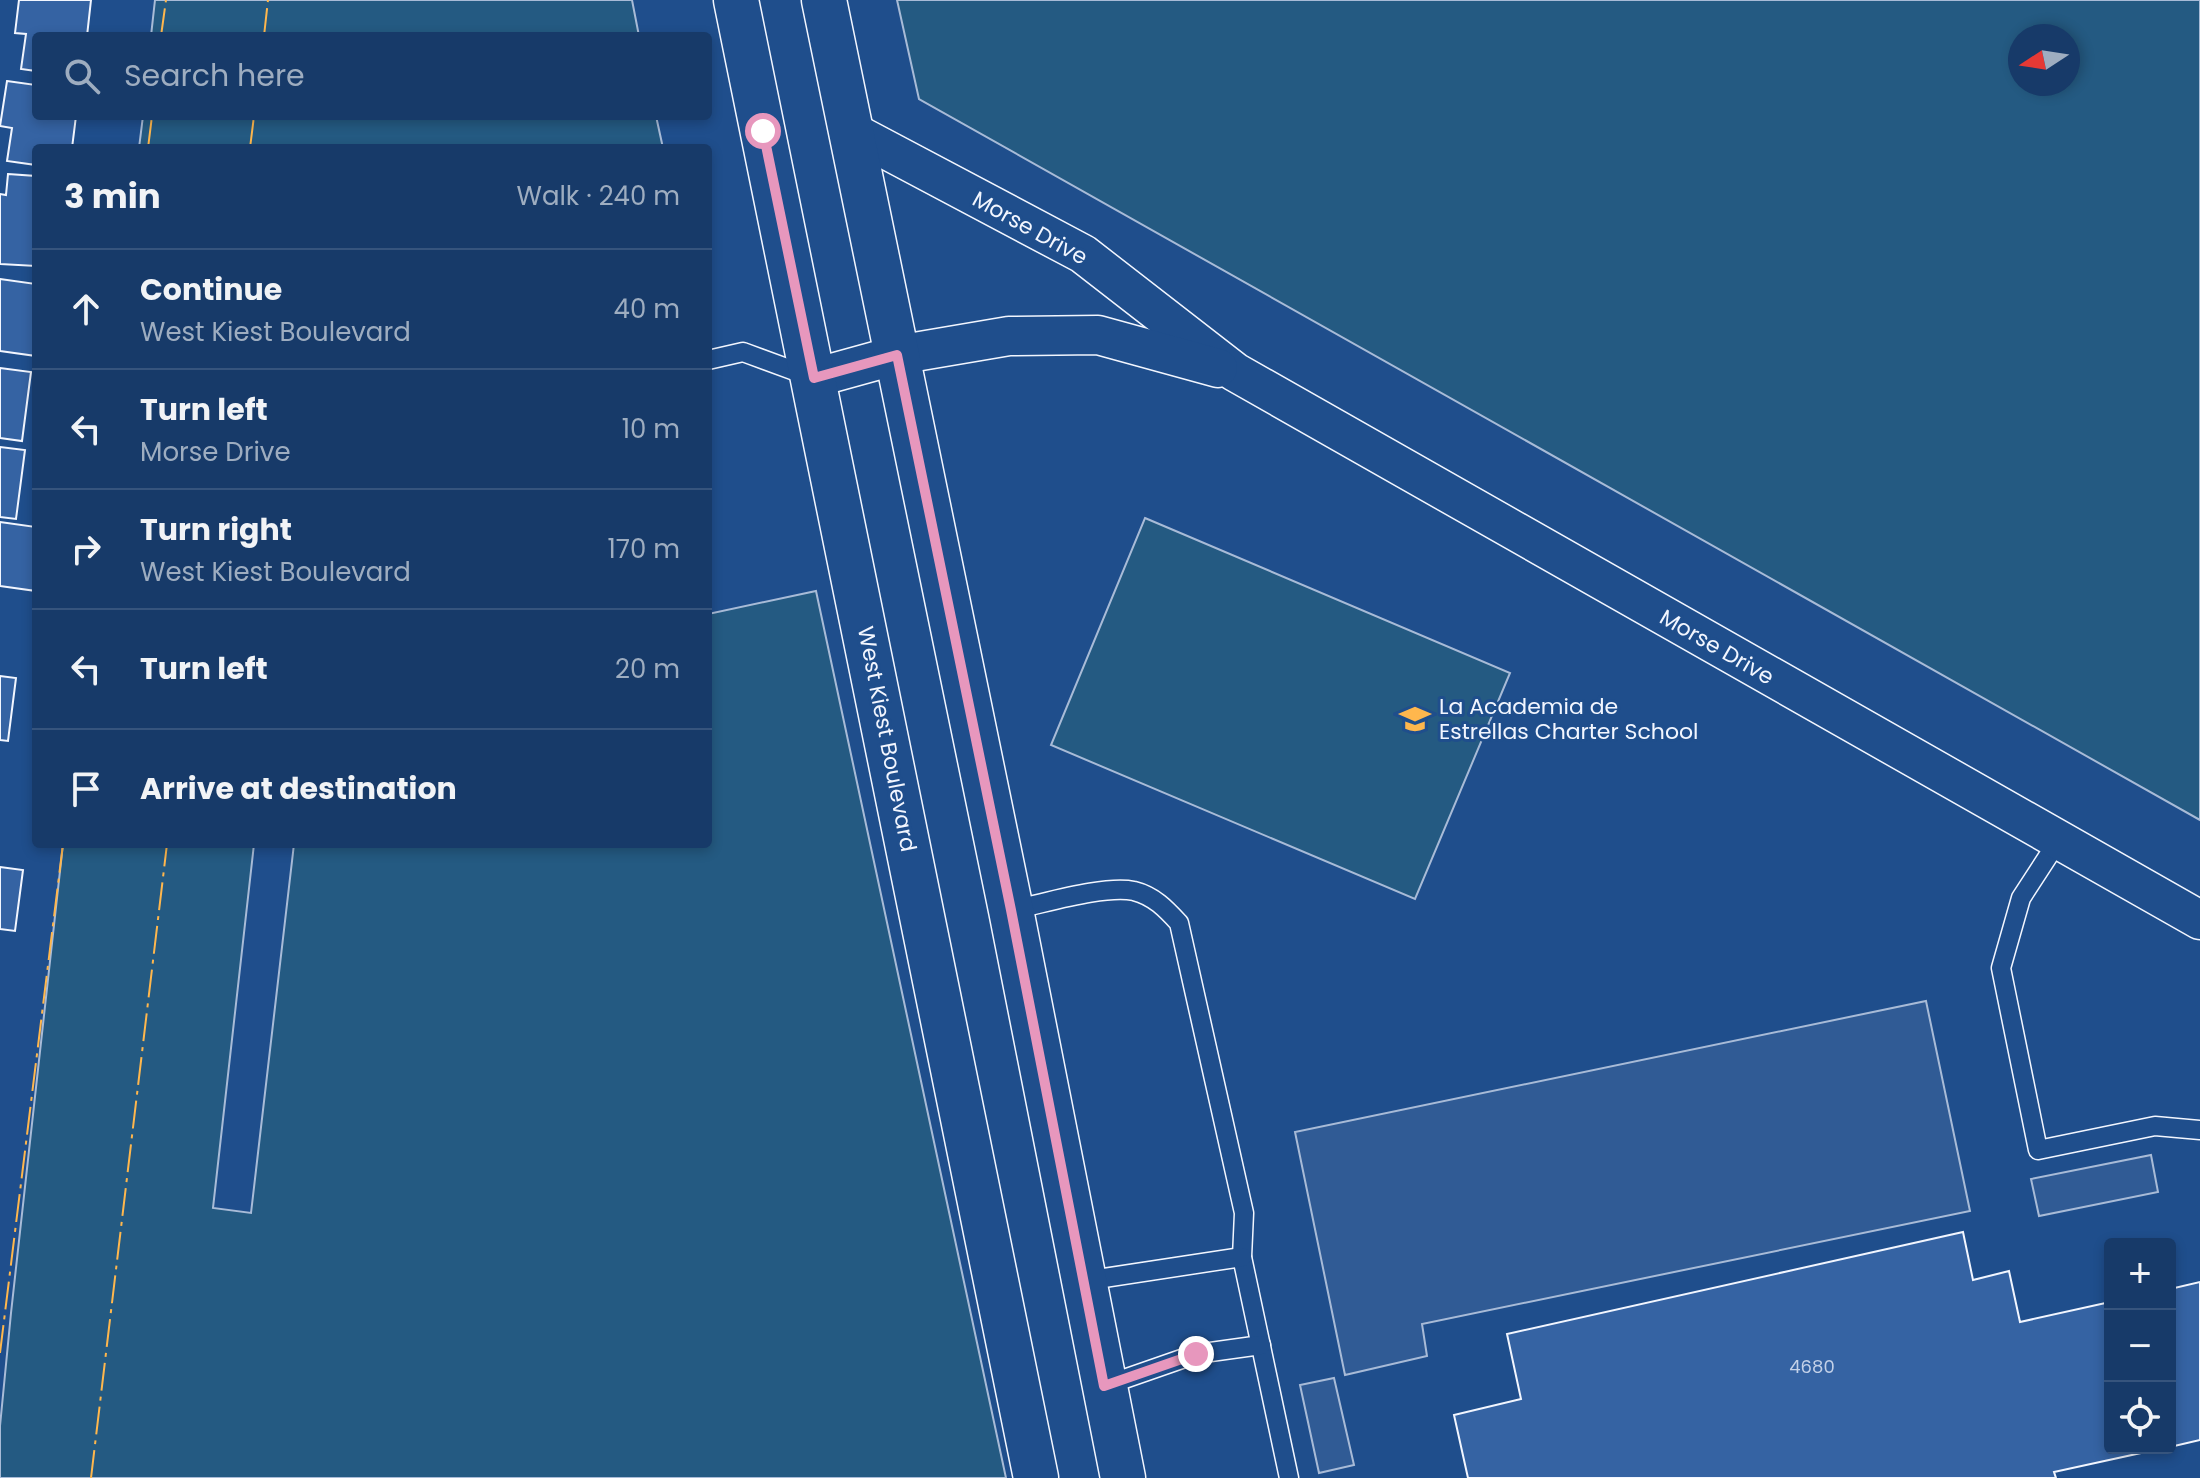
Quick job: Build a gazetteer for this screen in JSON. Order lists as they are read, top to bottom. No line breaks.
{"streets":{"main road":["West Kiest Boulevard"],"street":["Morse Drive"]},"crossings":[["Morse Drive","West Kiest Boulevard"]],"places":{"school or university":["La Academia de Estrellas Charter School"]},"house_numbers":["4680"],"north":"left","page":{"search":"Search here","heading":["3 min","Walk · 240 m"],"list":[["Continue","West Kiest Boulevard","40 m"],["Turn left","Morse Drive","10 m"],["Turn right","West Kiest Boulevard","170 m"],["Turn left","20 m"],"Arrive at destination"],"map_buttons":["+","−"]}}
